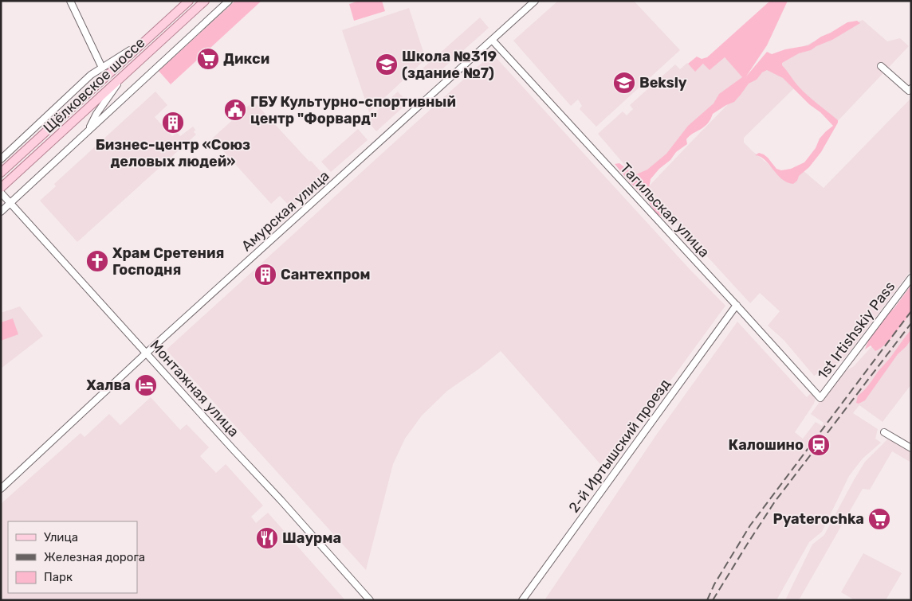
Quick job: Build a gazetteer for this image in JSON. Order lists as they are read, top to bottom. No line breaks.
{"streets":{"main road":["Щёлковское шоссе"],"street":["Тагильская улица","Амурская улица","1st Irtishskiy Pass","Монтажная улица","2-й Иртышский проезд"]},"crossings":[["Тагильская улица","Амурская улица"],["Тагильская улица","1st Irtishskiy Pass"],["Тагильская улица","2-й Иртышский проезд"],["Амурская улица","Монтажная улица"]],"places":{"supermarket":["Дикси","Pyaterochka"],"school or university":["Школа №319 (здание №7)","Beksly"],"public building":["ГБУ Культурно-спортивный центр \"Форвард\""],"building":["Бизнес-центр «Союз деловых людей»","Сантехпром"],"church":["Храм Сретения Господня"],"hotel":["Халва"],"station":["Калошино"],"restaurant":["Шаурма"]},"legend":["Улица","Железная дорога","Парк"]}
